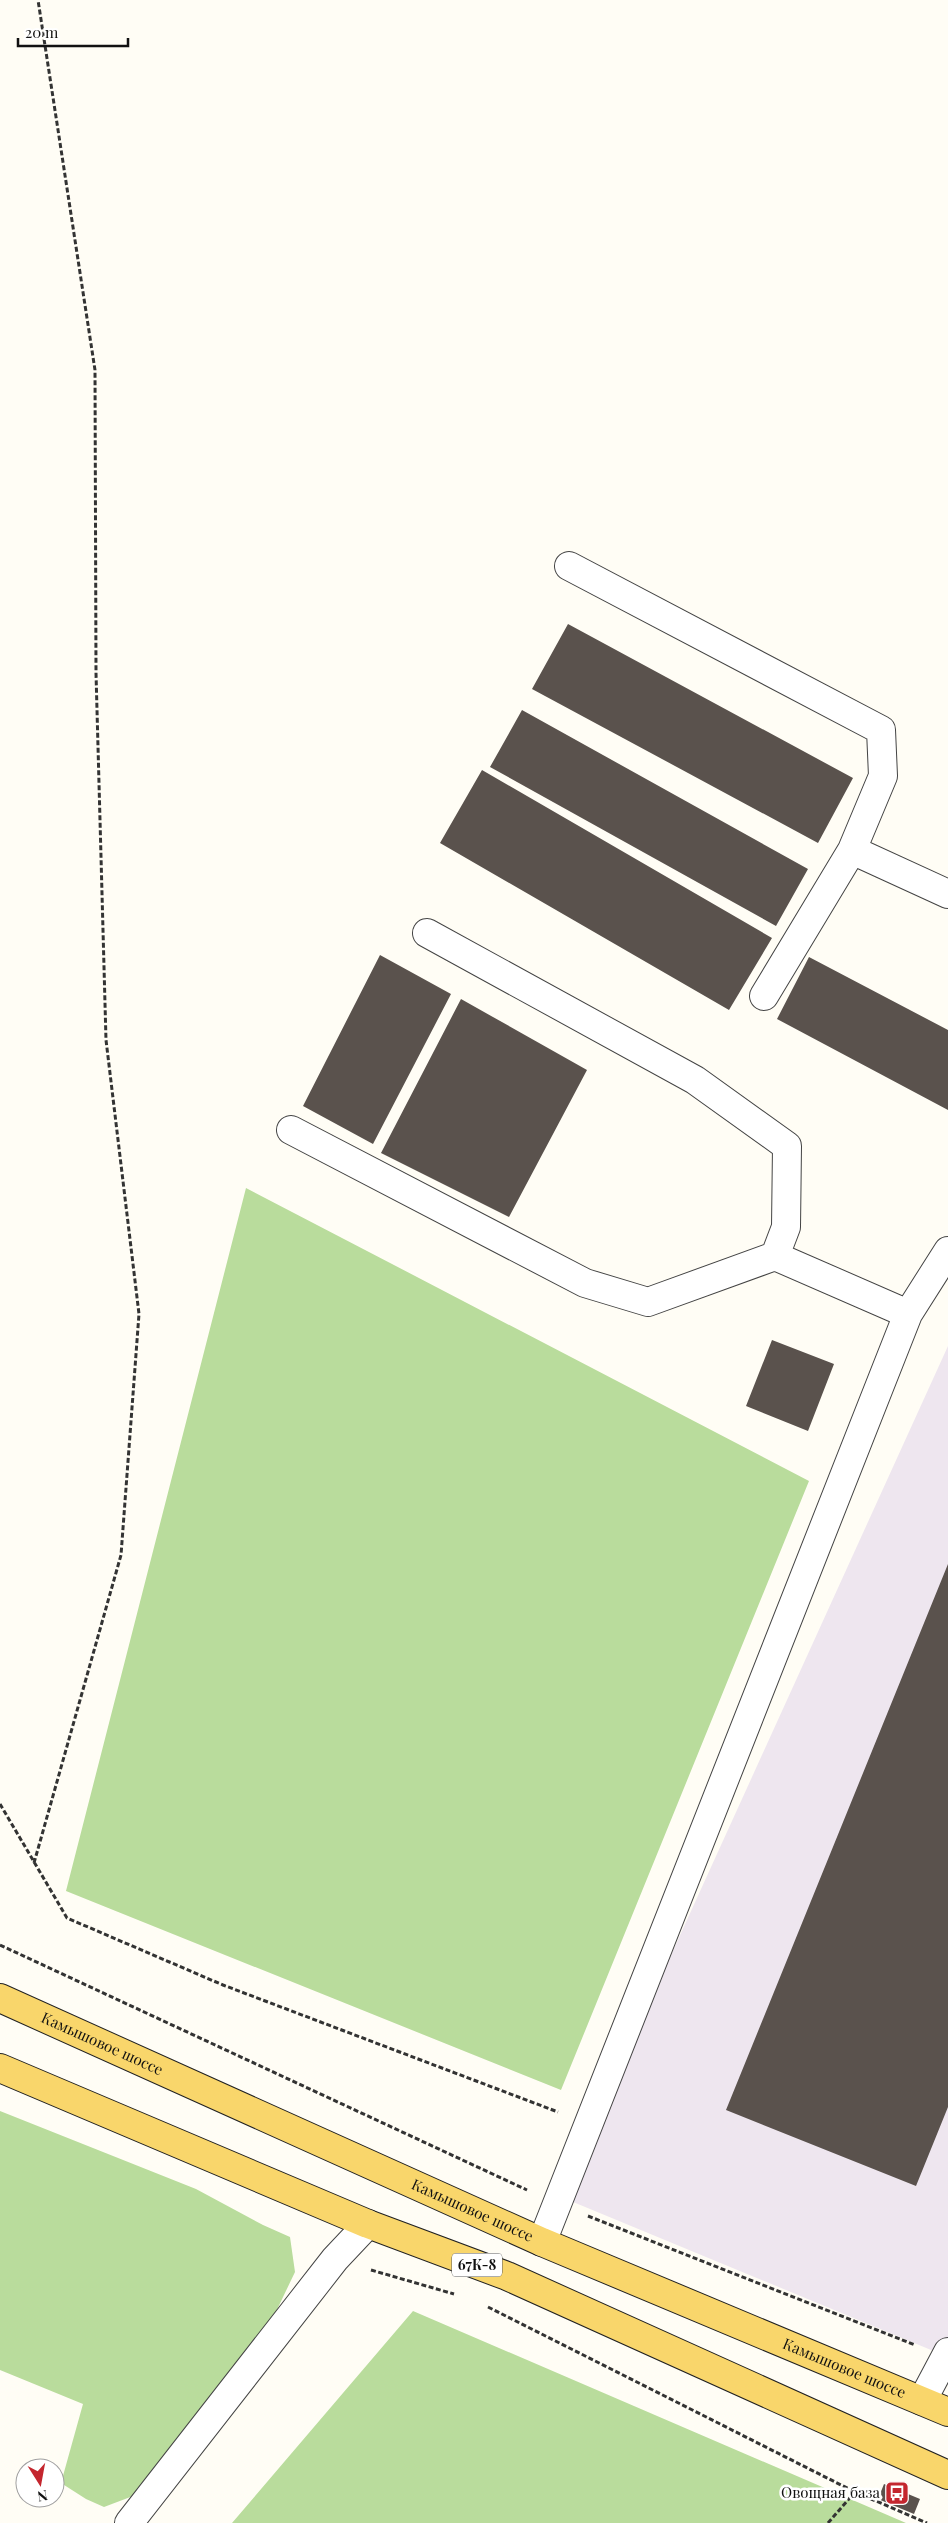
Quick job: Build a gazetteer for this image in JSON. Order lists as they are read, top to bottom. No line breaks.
{"streets":{"main road":["Камышовое шоссе","67К-8"]},"places":{"bus stop":["Овощная база"]},"scale_bar":"20 m","north":"bottom"}
